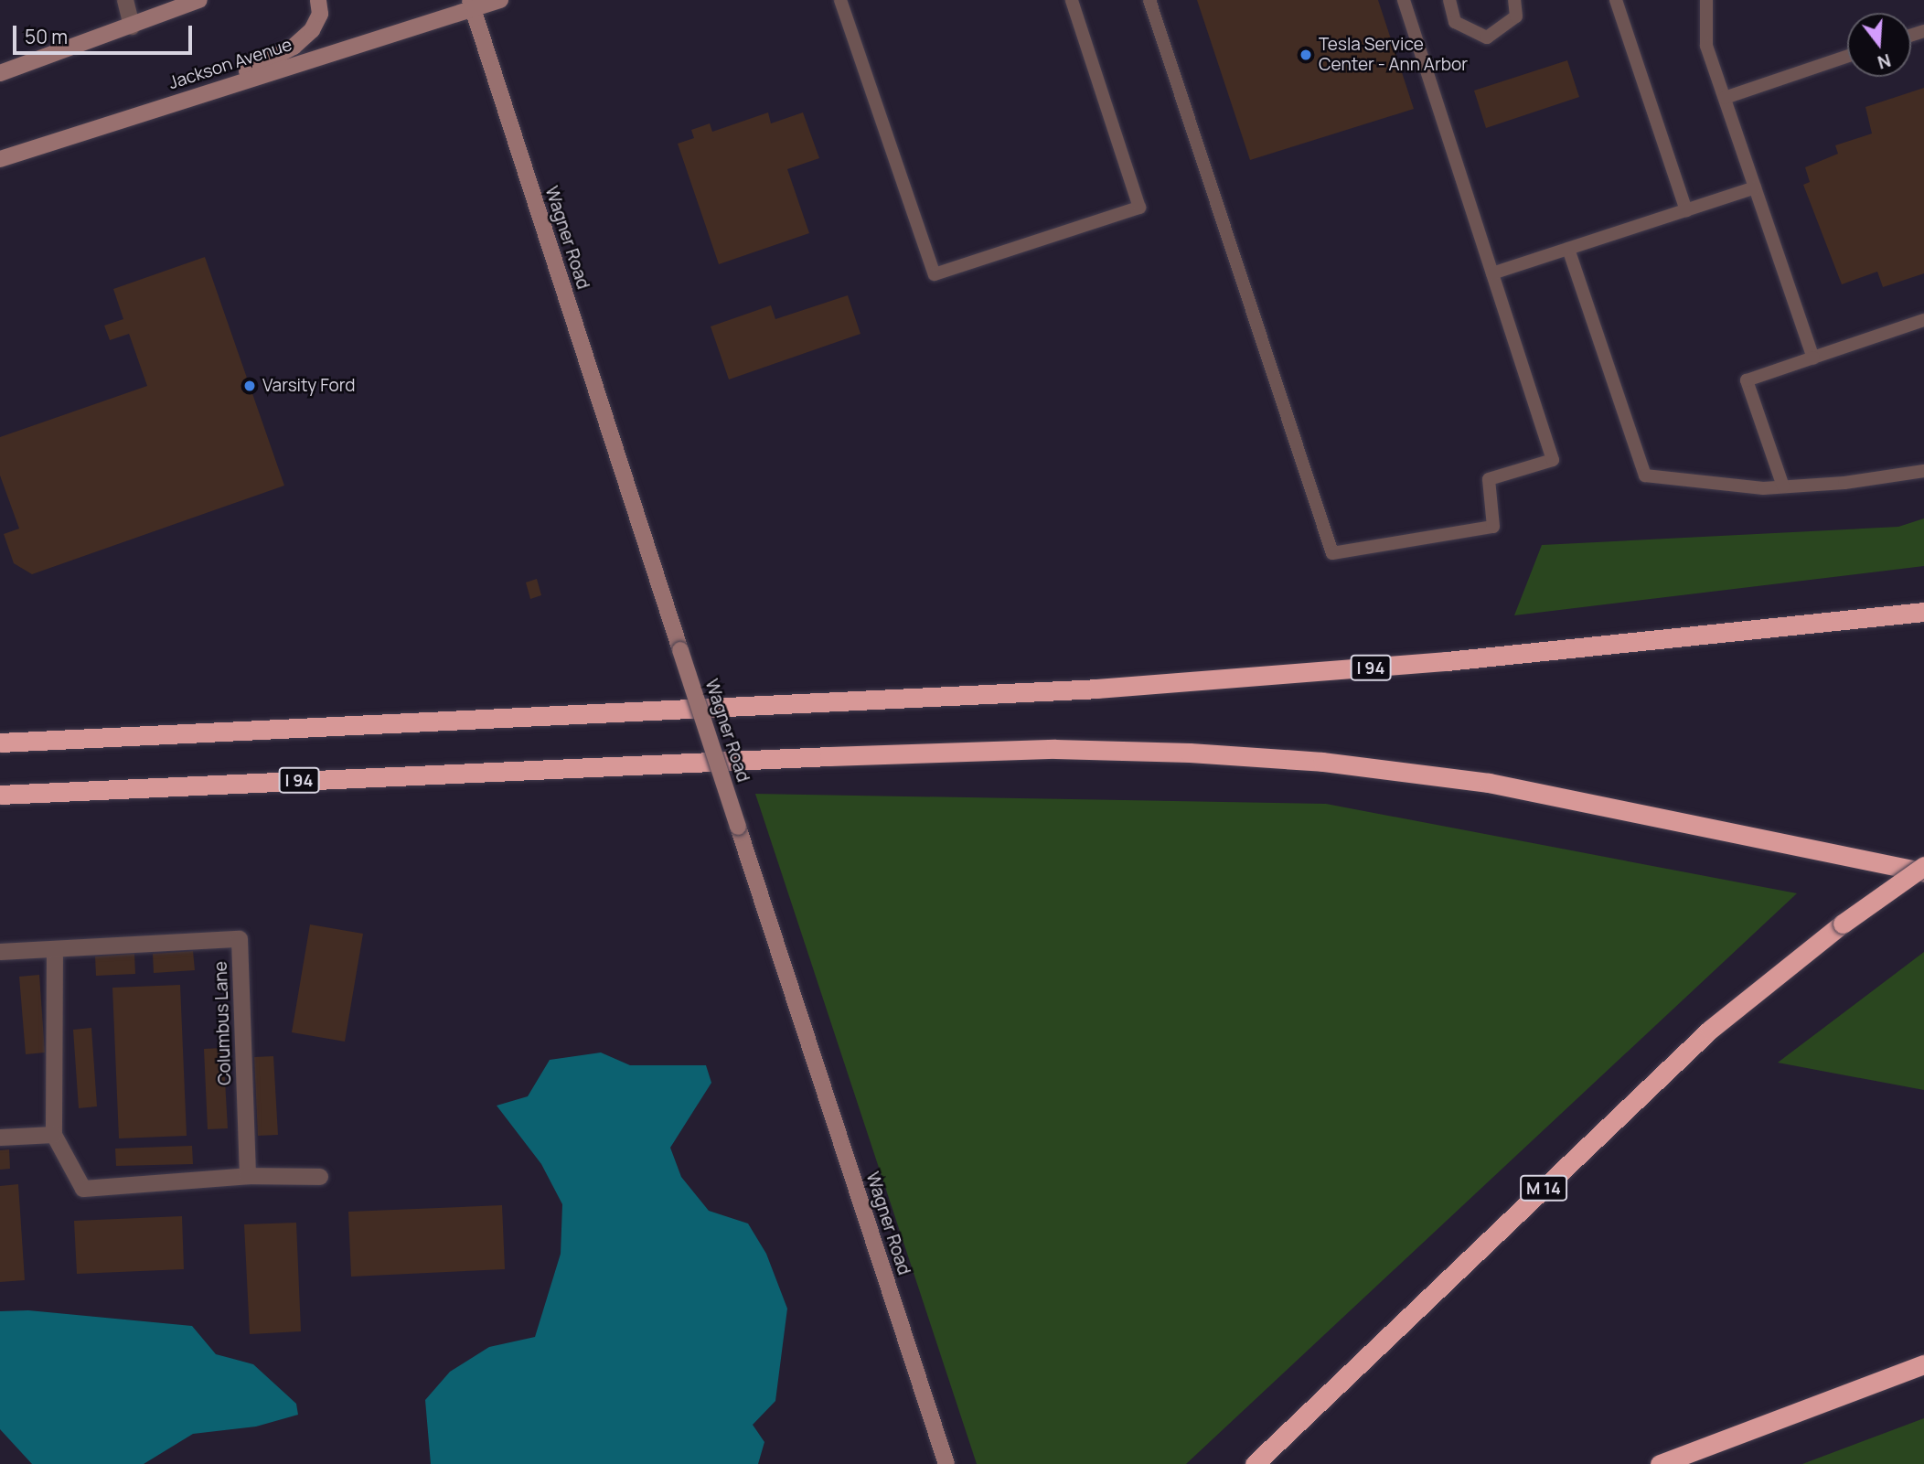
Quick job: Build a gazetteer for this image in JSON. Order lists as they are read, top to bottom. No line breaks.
{"streets":{"highway":["I 94","M 14"],"main road":["Jackson Avenue","Wagner Road"],"street":["Columbus Lane"]},"crossings":[["Jackson Avenue","Wagner Road"]],"places":["Tesla Service Center - Ann Arbor","Varsity Ford"],"scale_bar":"50 m","north":"bottom"}
